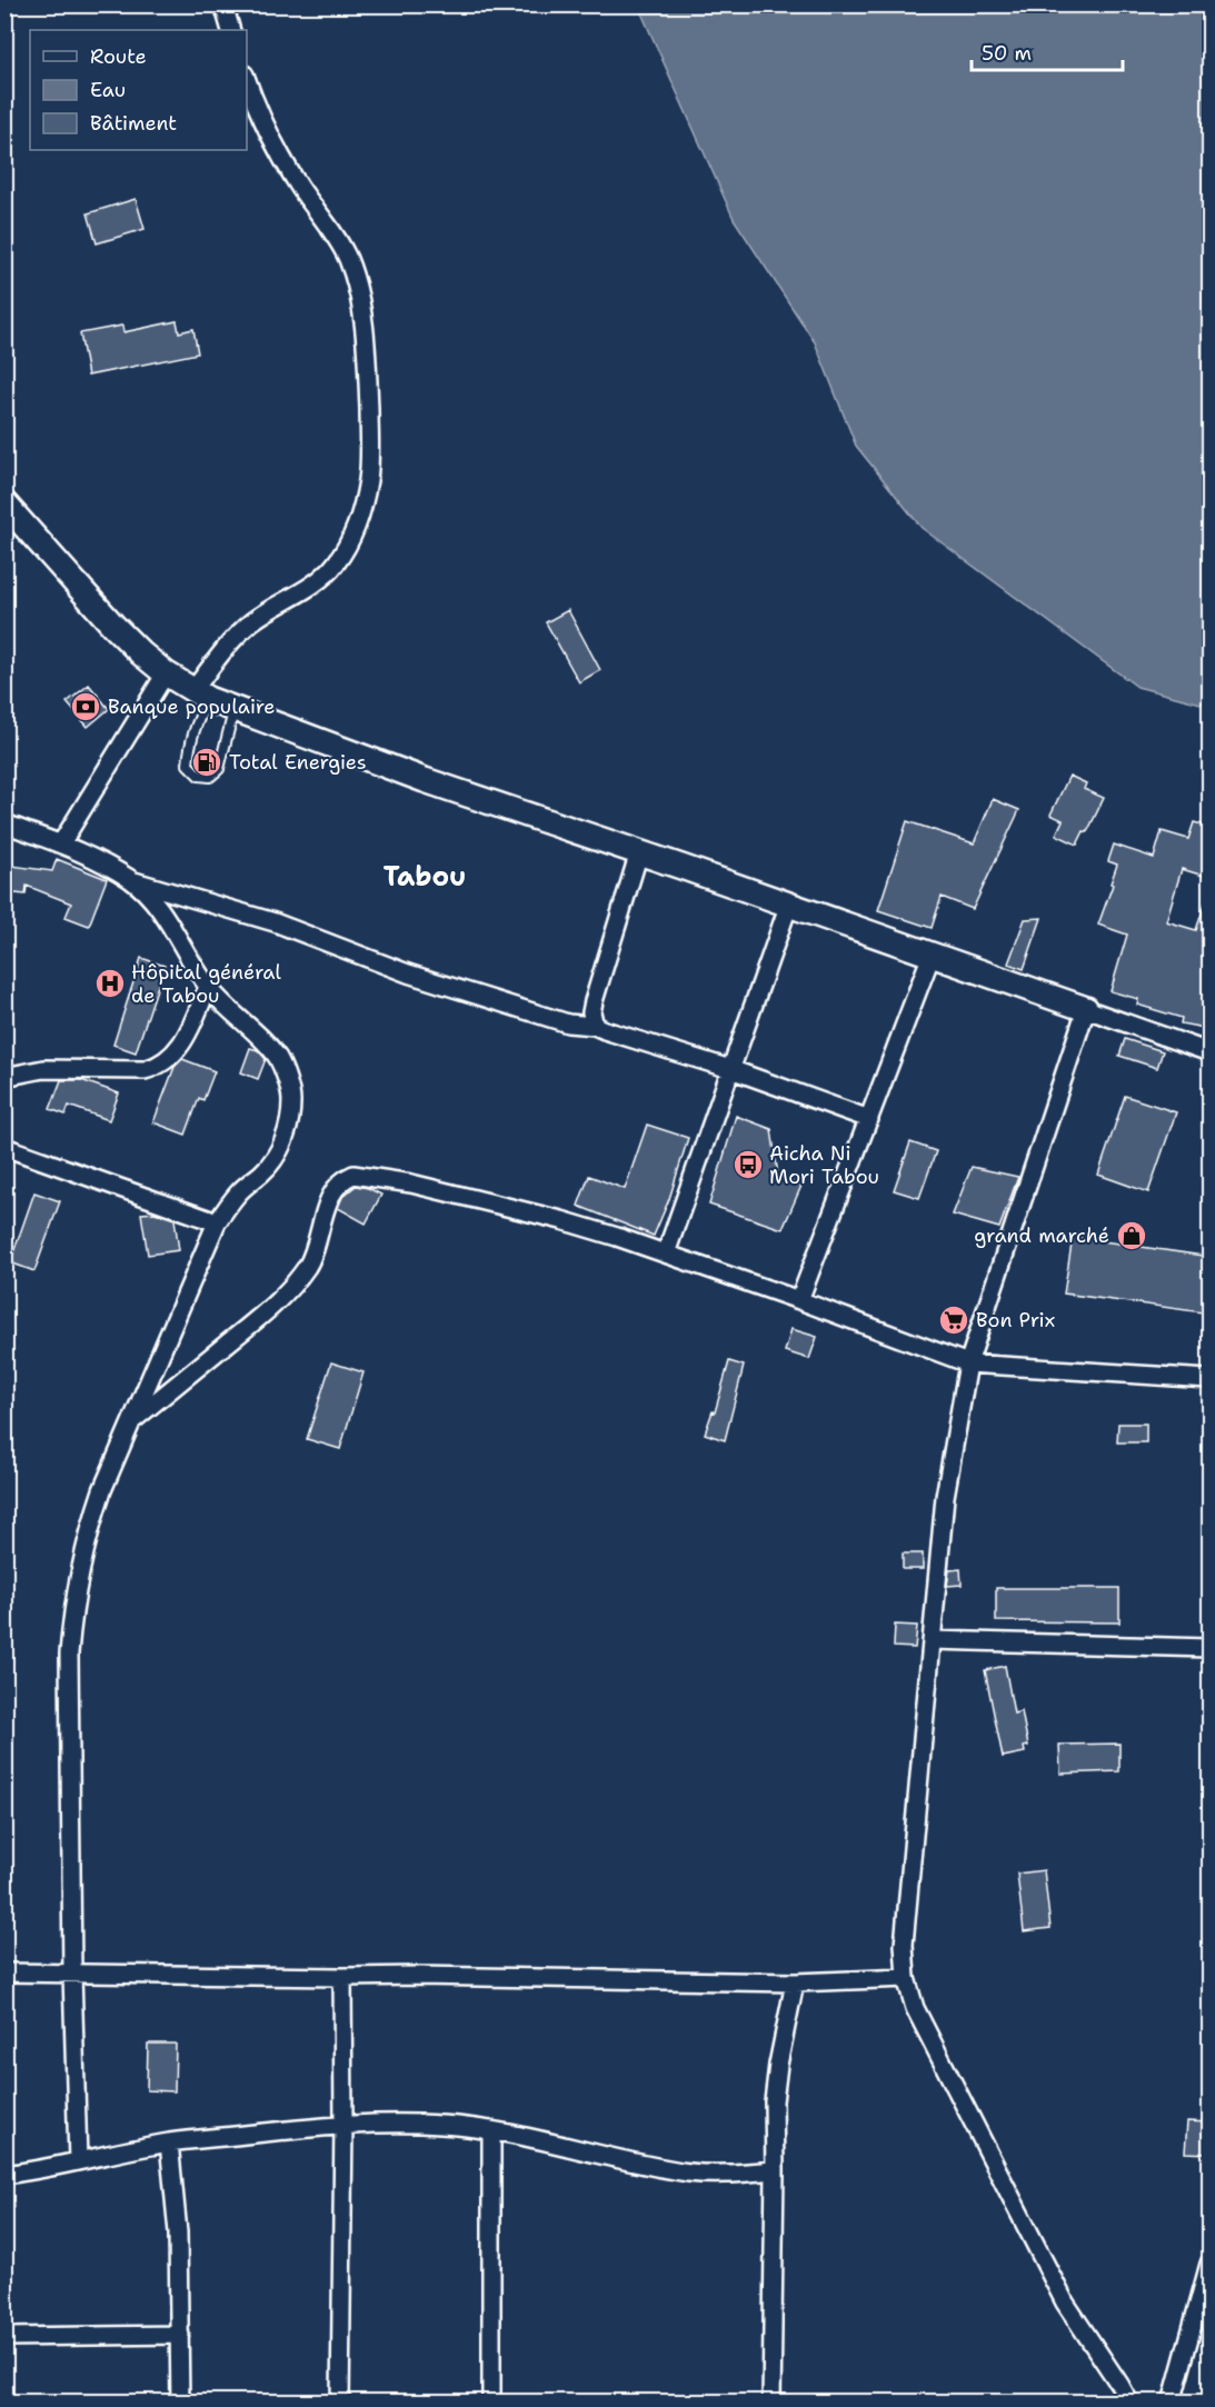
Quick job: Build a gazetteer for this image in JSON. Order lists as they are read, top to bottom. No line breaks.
{"districts":["Tabou"],"places":{"bank":["Banque populaire"],"fuel station":["Total Energies"],"hospital":["Hôpital général de Tabou"],"bus stop":["Aicha Ni Mori Tabou"],"shop":["grand marché"],"supermarket":["Bon Prix"]},"legend":["Route","Eau","Bâtiment"],"scale_bar":"50 m"}
